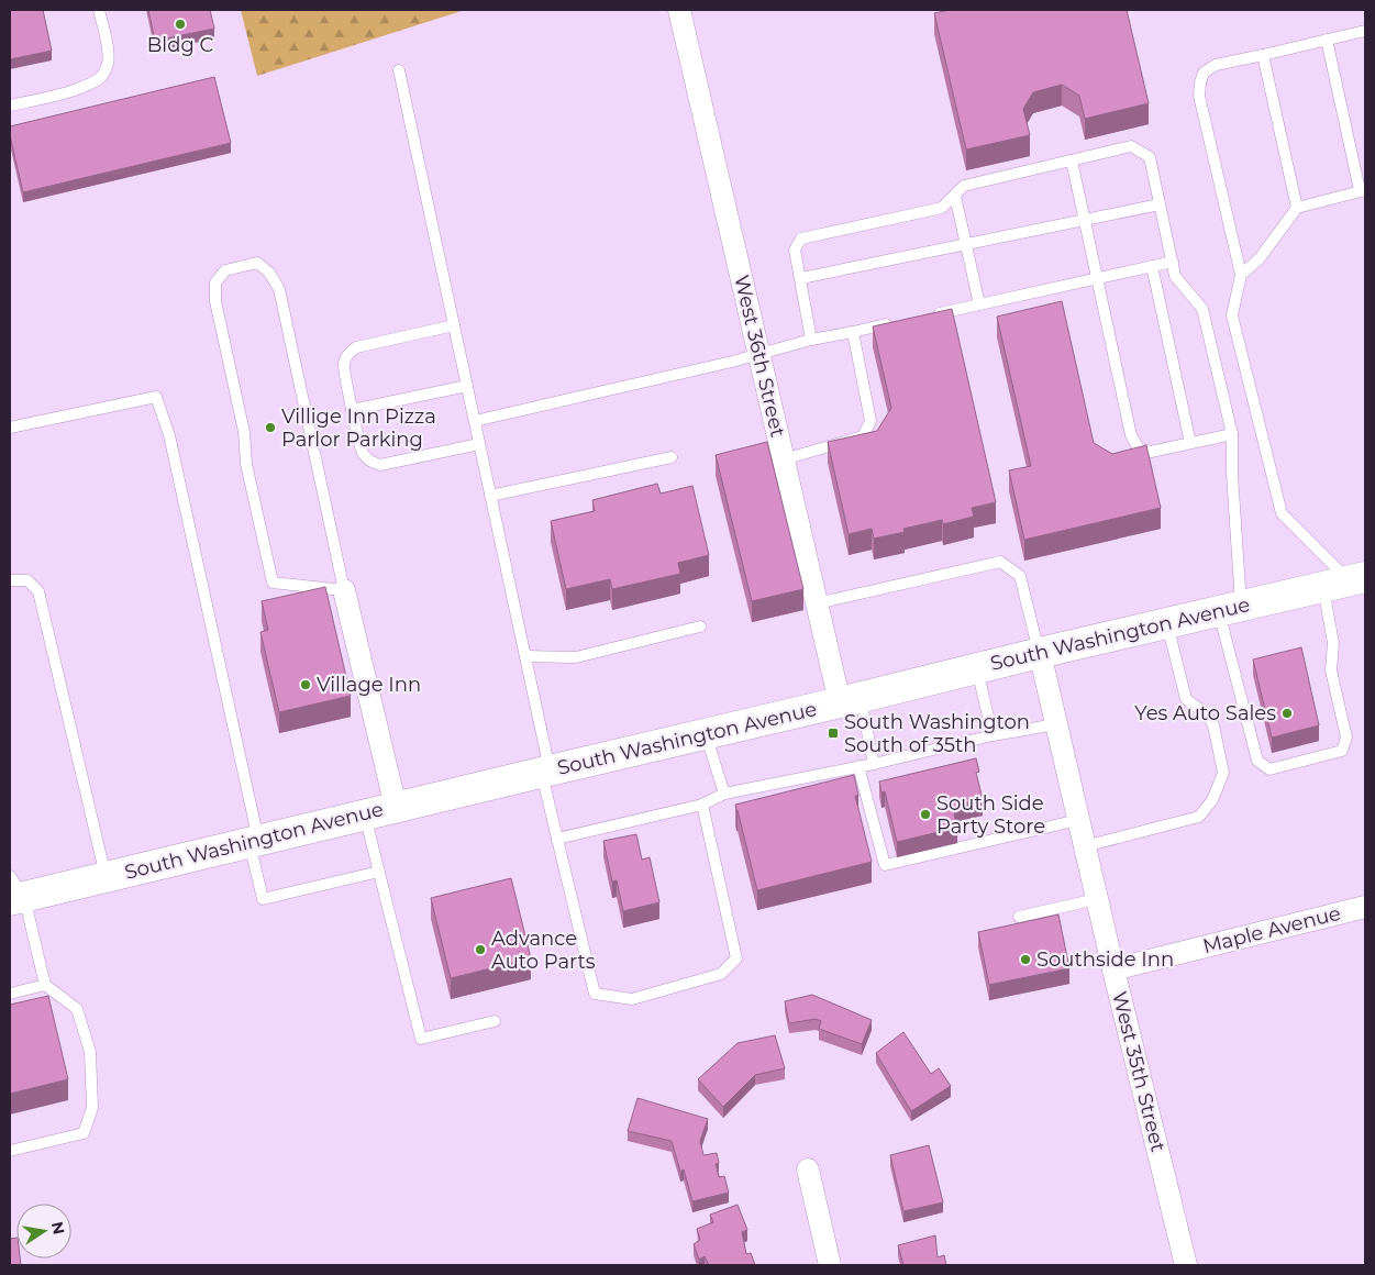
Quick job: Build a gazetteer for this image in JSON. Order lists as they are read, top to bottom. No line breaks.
{"streets":{"main road":["South Washington Avenue"],"street":["West 36th Street","Maple Avenue","West 35th Street"]},"crossings":[["West 36th Street","South Washington Avenue"],["South Washington Avenue","West 35th Street"],["Maple Avenue","West 35th Street"]],"places":{"other":["Bldg C","Villige Inn Pizza Parlor Parking","Village Inn","Yes Auto Sales","South Side Party Store","Advance Auto Parts","Southside Inn"],"transit":["South Washington South of 35th"]},"north":"right"}
